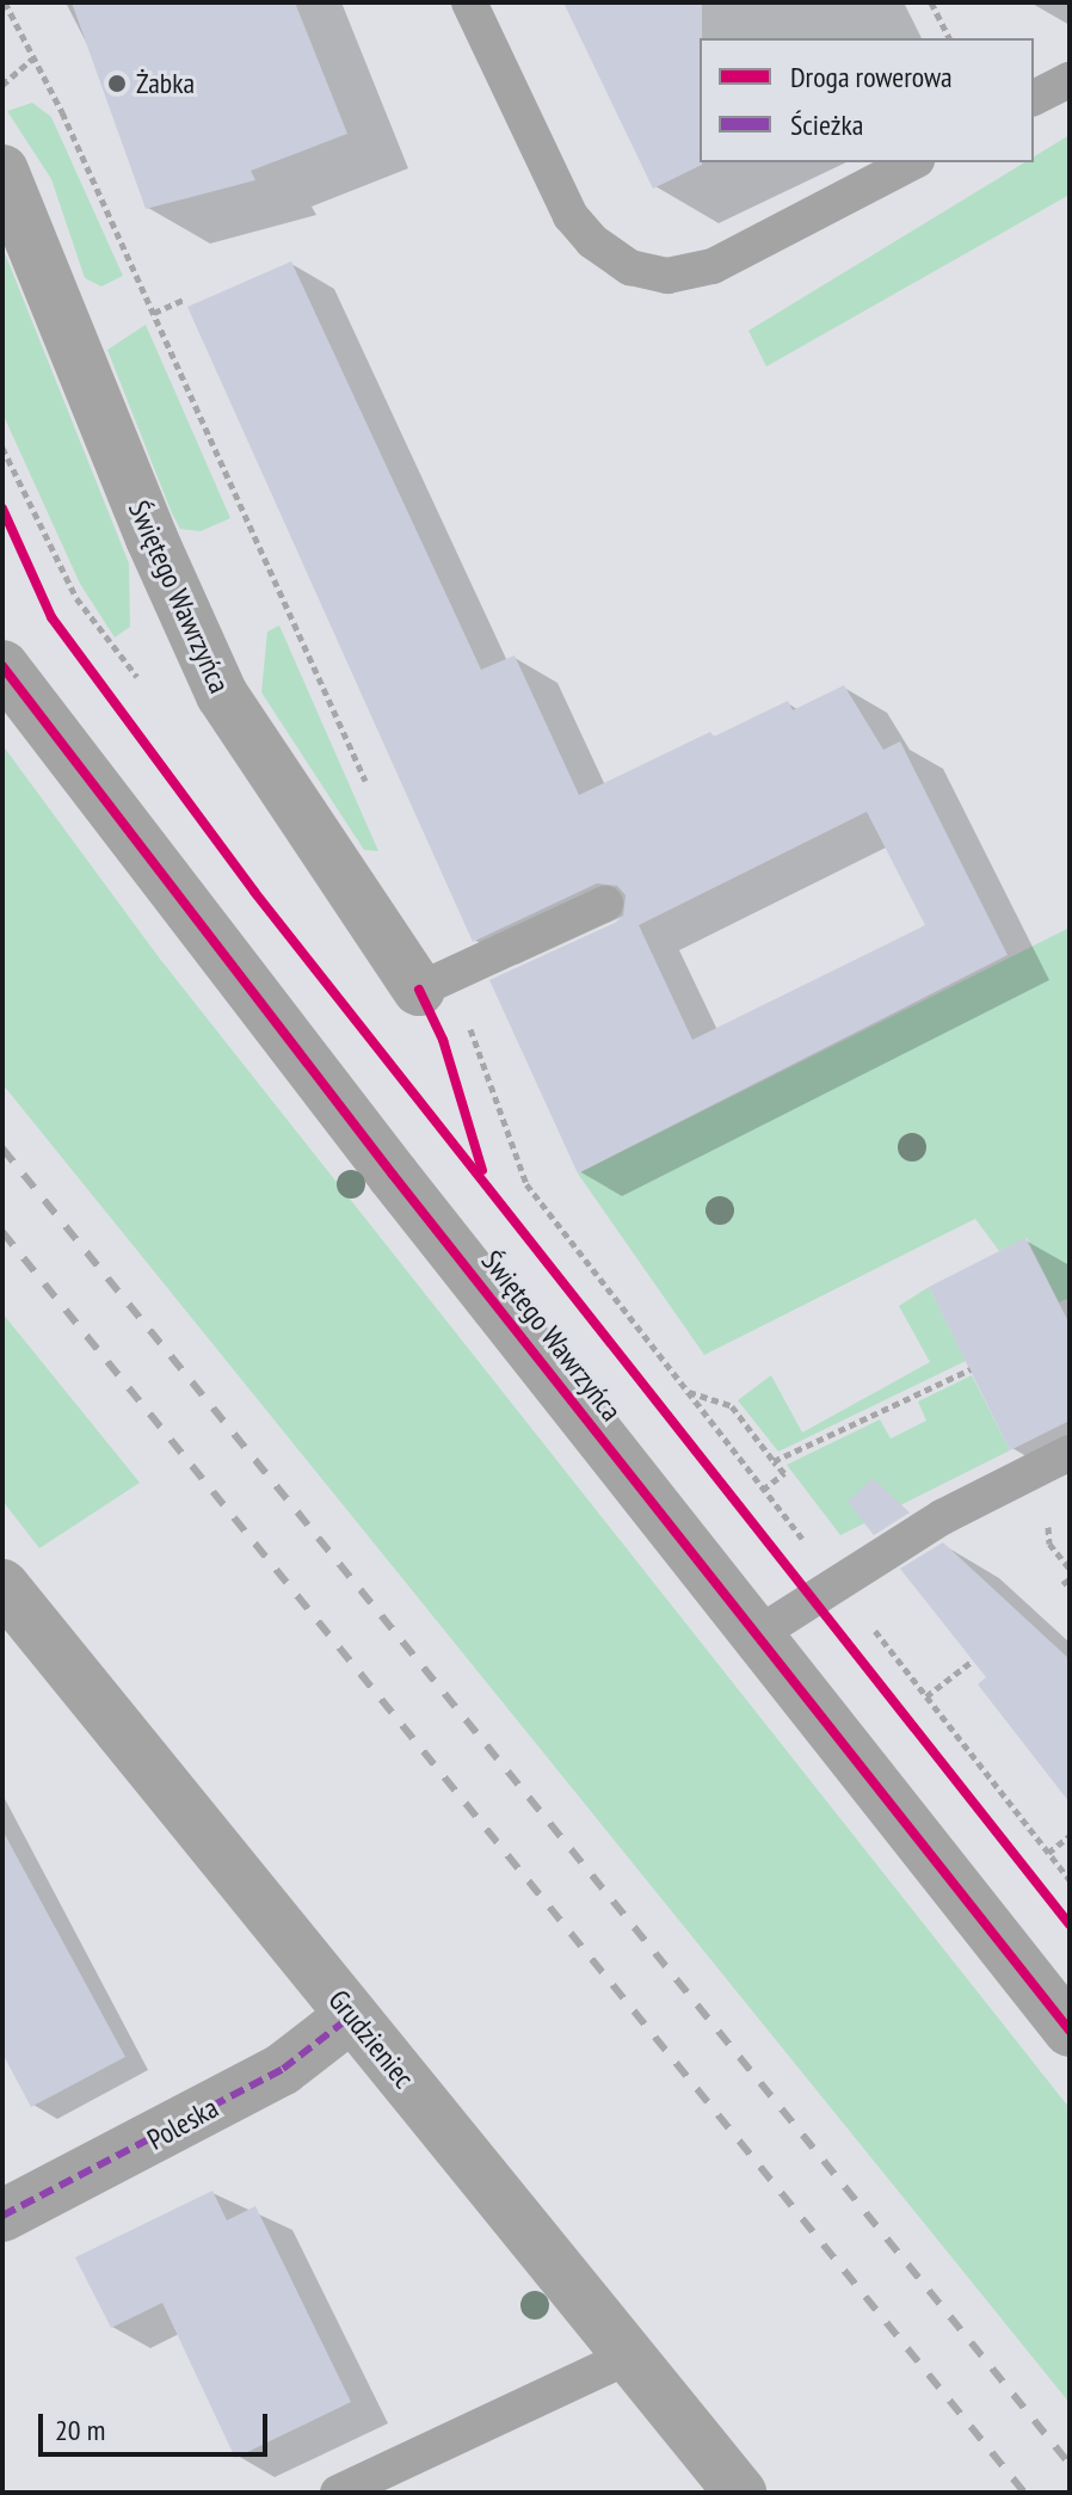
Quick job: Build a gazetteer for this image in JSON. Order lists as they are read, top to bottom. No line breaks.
{"streets":{"street":["Świętego Wawrzyńca","Grudzieniec","Poleska"]},"crossings":[["Grudzieniec","Poleska"]],"places":["Żabka"],"legend":["Droga rowerowa","Ścieżka"],"scale_bar":"20 m"}
